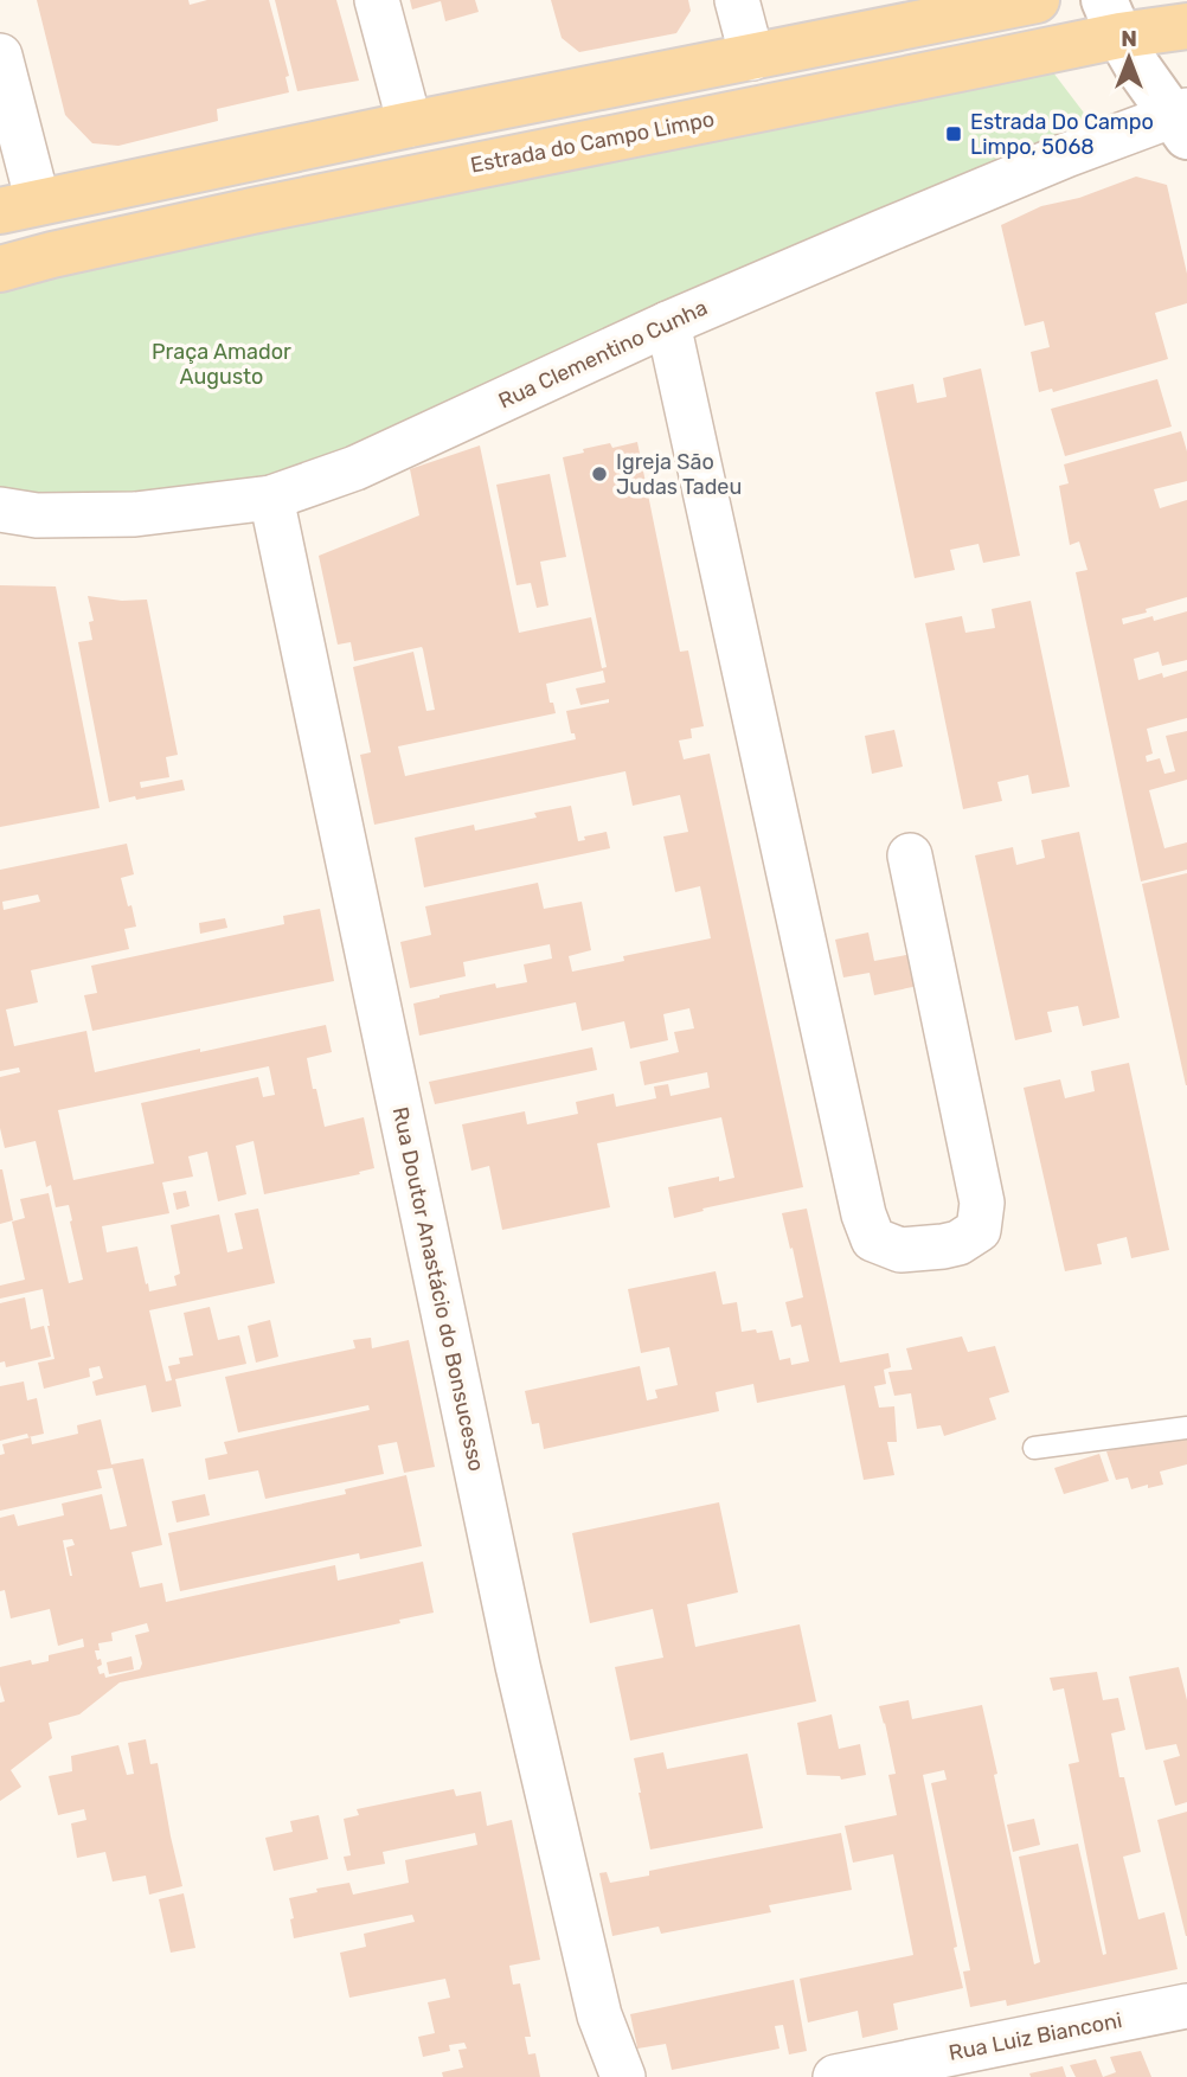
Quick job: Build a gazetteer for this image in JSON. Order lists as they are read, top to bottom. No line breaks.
{"streets":{"main road":["Estrada do Campo Limpo"],"street":["Rua Clementino Cunha","Rua Doutor Anastácio do Bonsucesso","Rua Luiz Bianconi"]},"crossings":[["Rua Clementino Cunha","Rua Doutor Anastácio do Bonsucesso"]],"parks":["Praça Amador Augusto"],"places":{"transit":["Estrada Do Campo Limpo, 5068"],"other":["Igreja São Judas Tadeu"]},"north":"top"}
